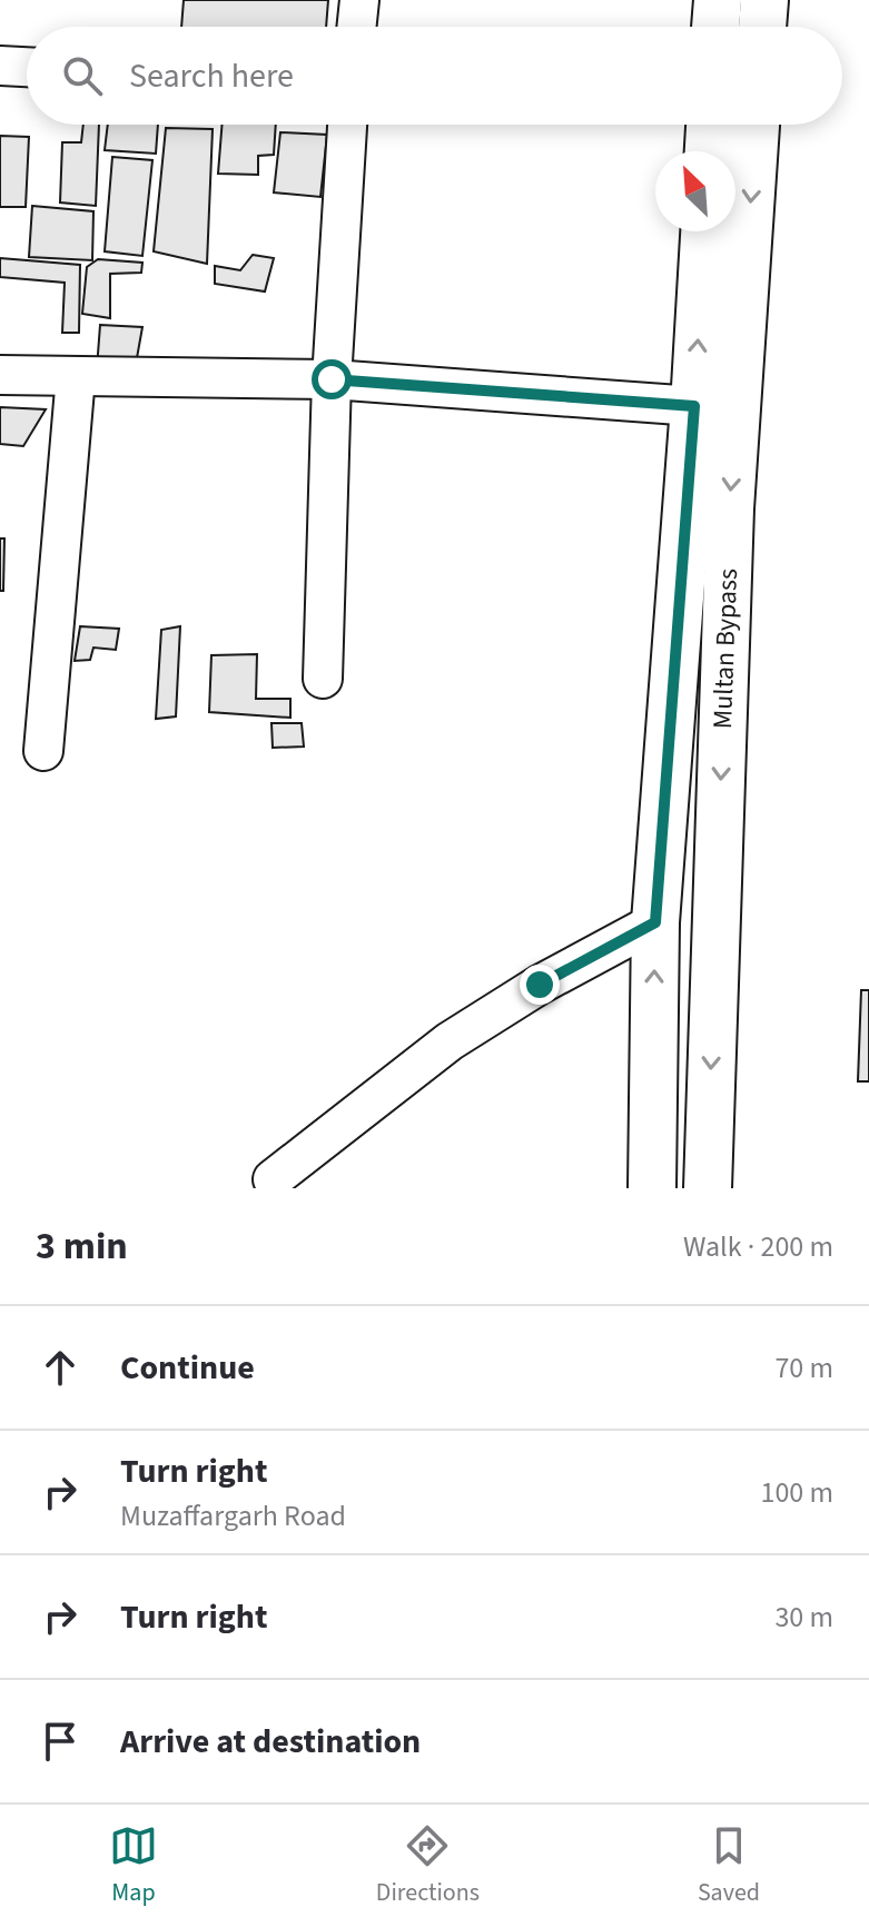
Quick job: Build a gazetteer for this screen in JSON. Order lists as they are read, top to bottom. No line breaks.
{"streets":{"main road":["Multan Bypass"]},"north":"top left","page":{"search":"Search here","heading":["3 min","Walk · 200 m"],"list":[["Continue","70 m"],["Turn right","Muzaffargarh Road","100 m"],["Turn right","30 m"],"Arrive at destination"],"nav":["Map","Directions","Saved"]}}
